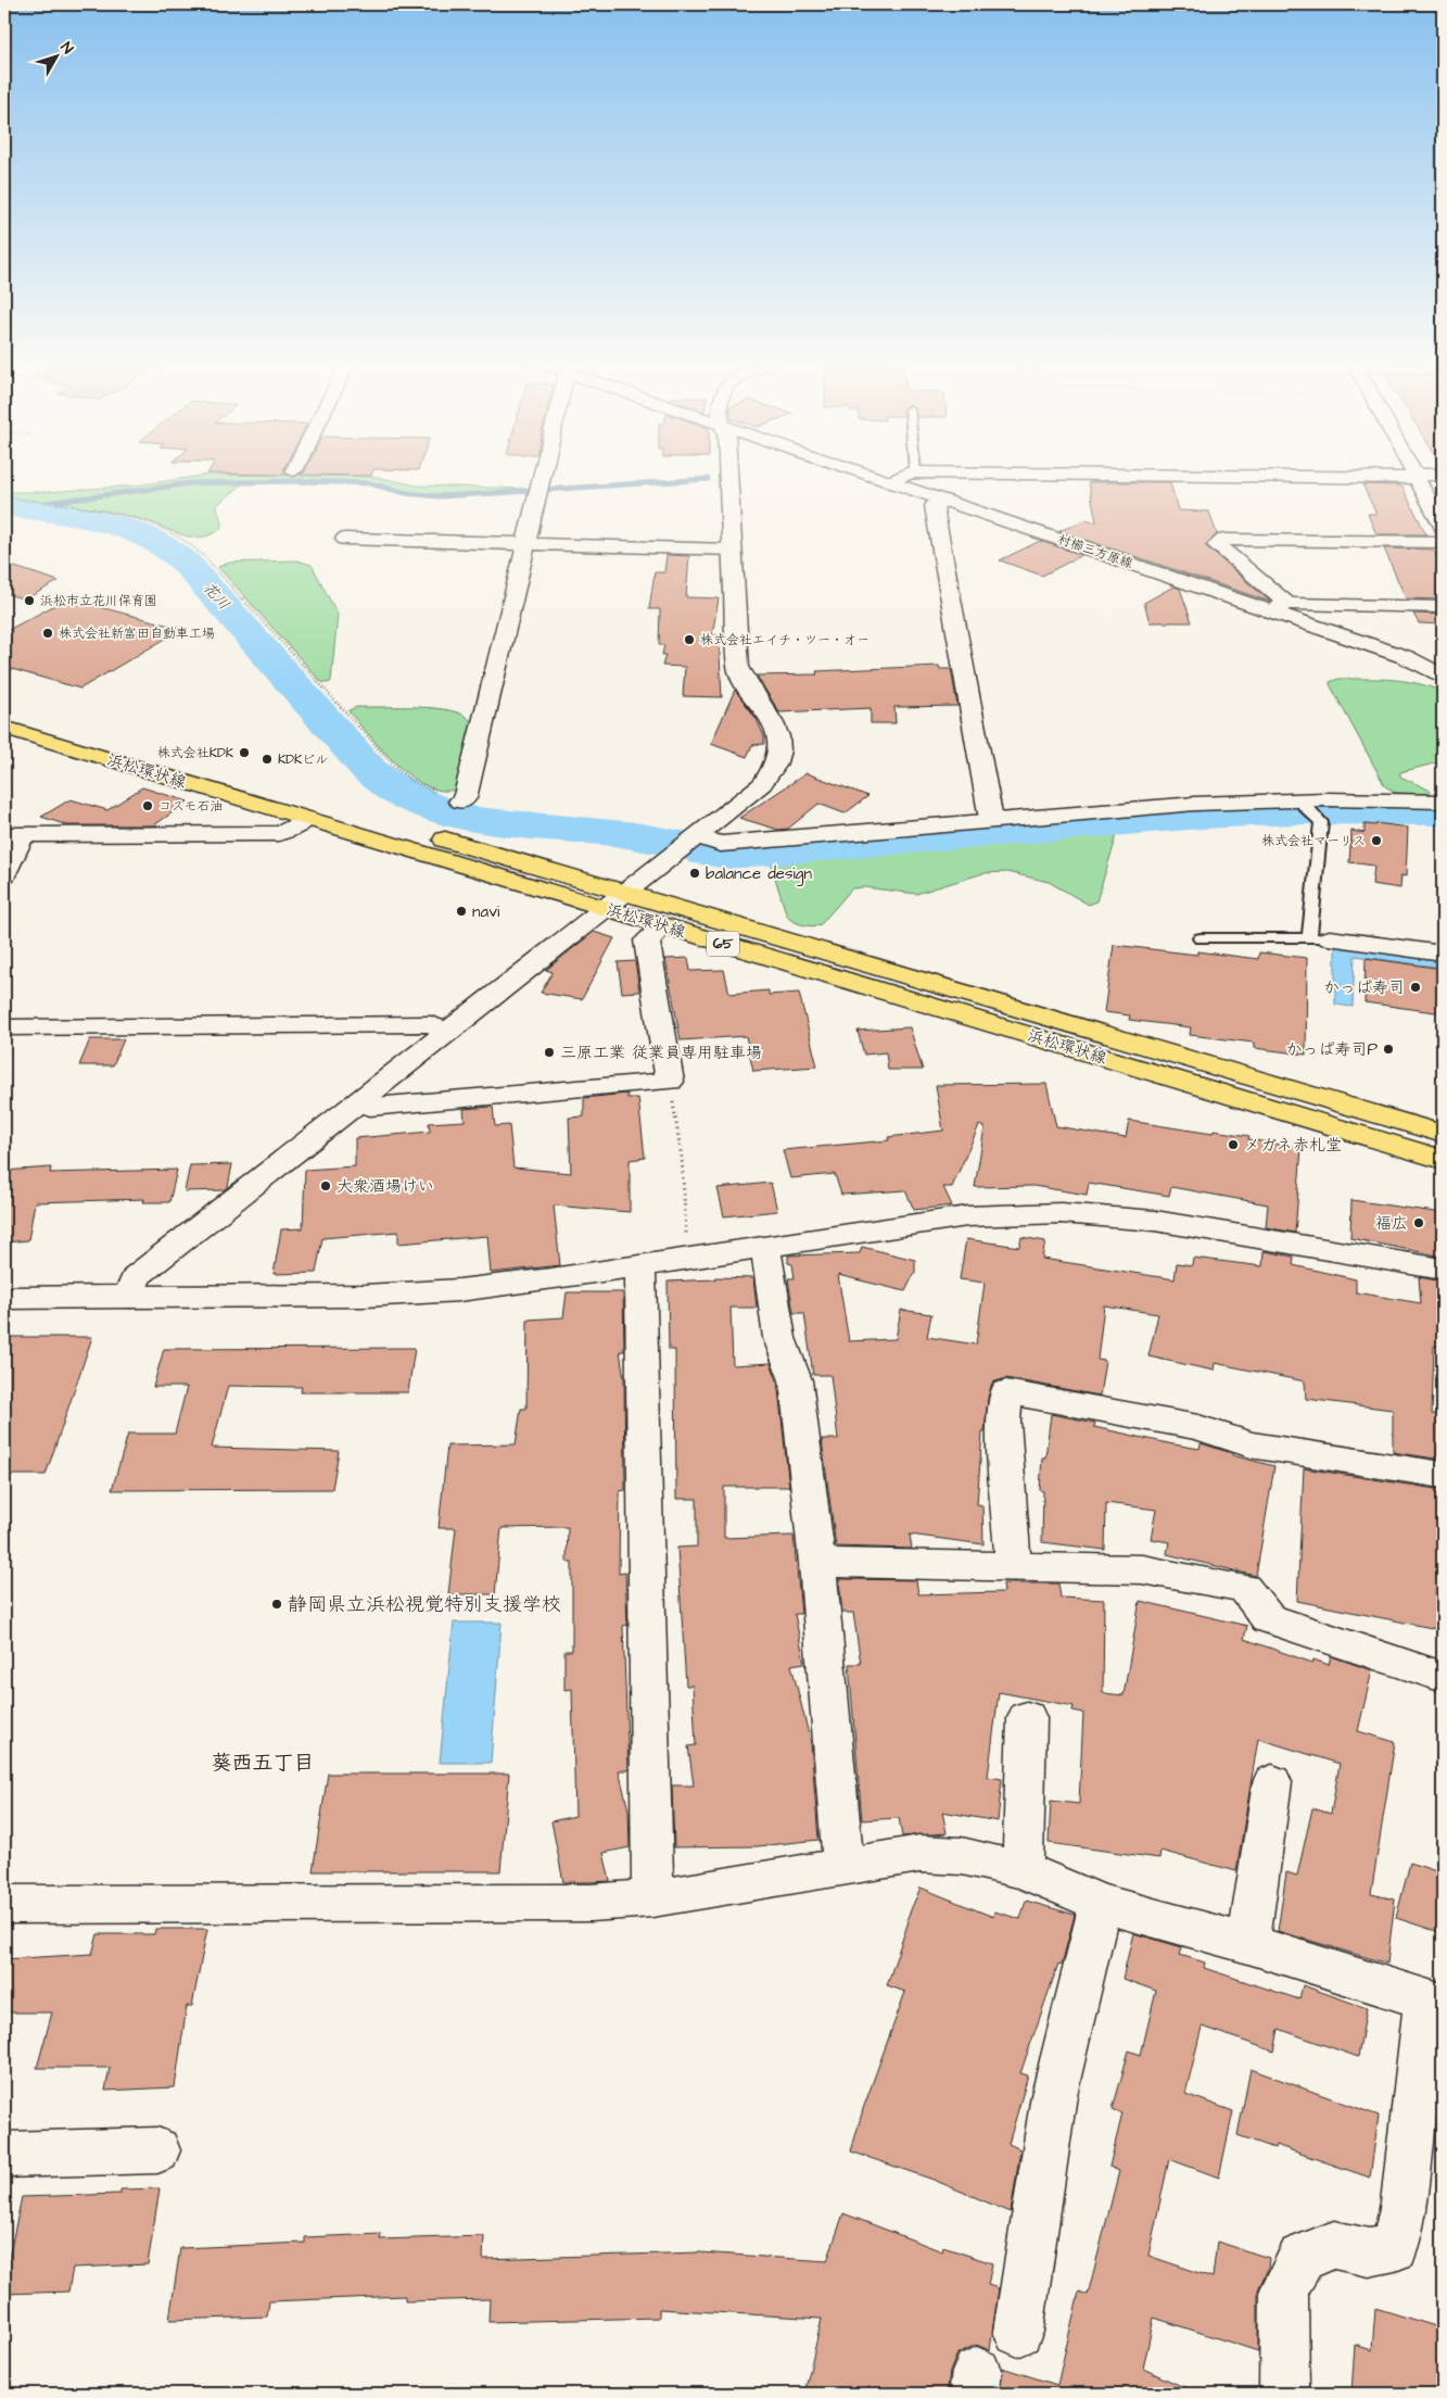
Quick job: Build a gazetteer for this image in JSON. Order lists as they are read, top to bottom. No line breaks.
{"streets":{"main road":["浜松環状線","65"],"street":["村櫛三方原線"]},"districts":["葵西五丁目"],"water":["花川"],"places":["浜松市立花川保育園","株式会社新富田自動車工場","株式会社エイチ・ツー・オー","株式会社KDK","KDKビル","コスモ石油","株式会社マーリス","balance design","navi","かっぱ寿司","かっぱ寿司P","三原工業 従業員専用駐車場","メガネ赤札堂","大衆酒場けい","福広","静岡県立浜松視覚特別支援学校"],"north":"top right"}
